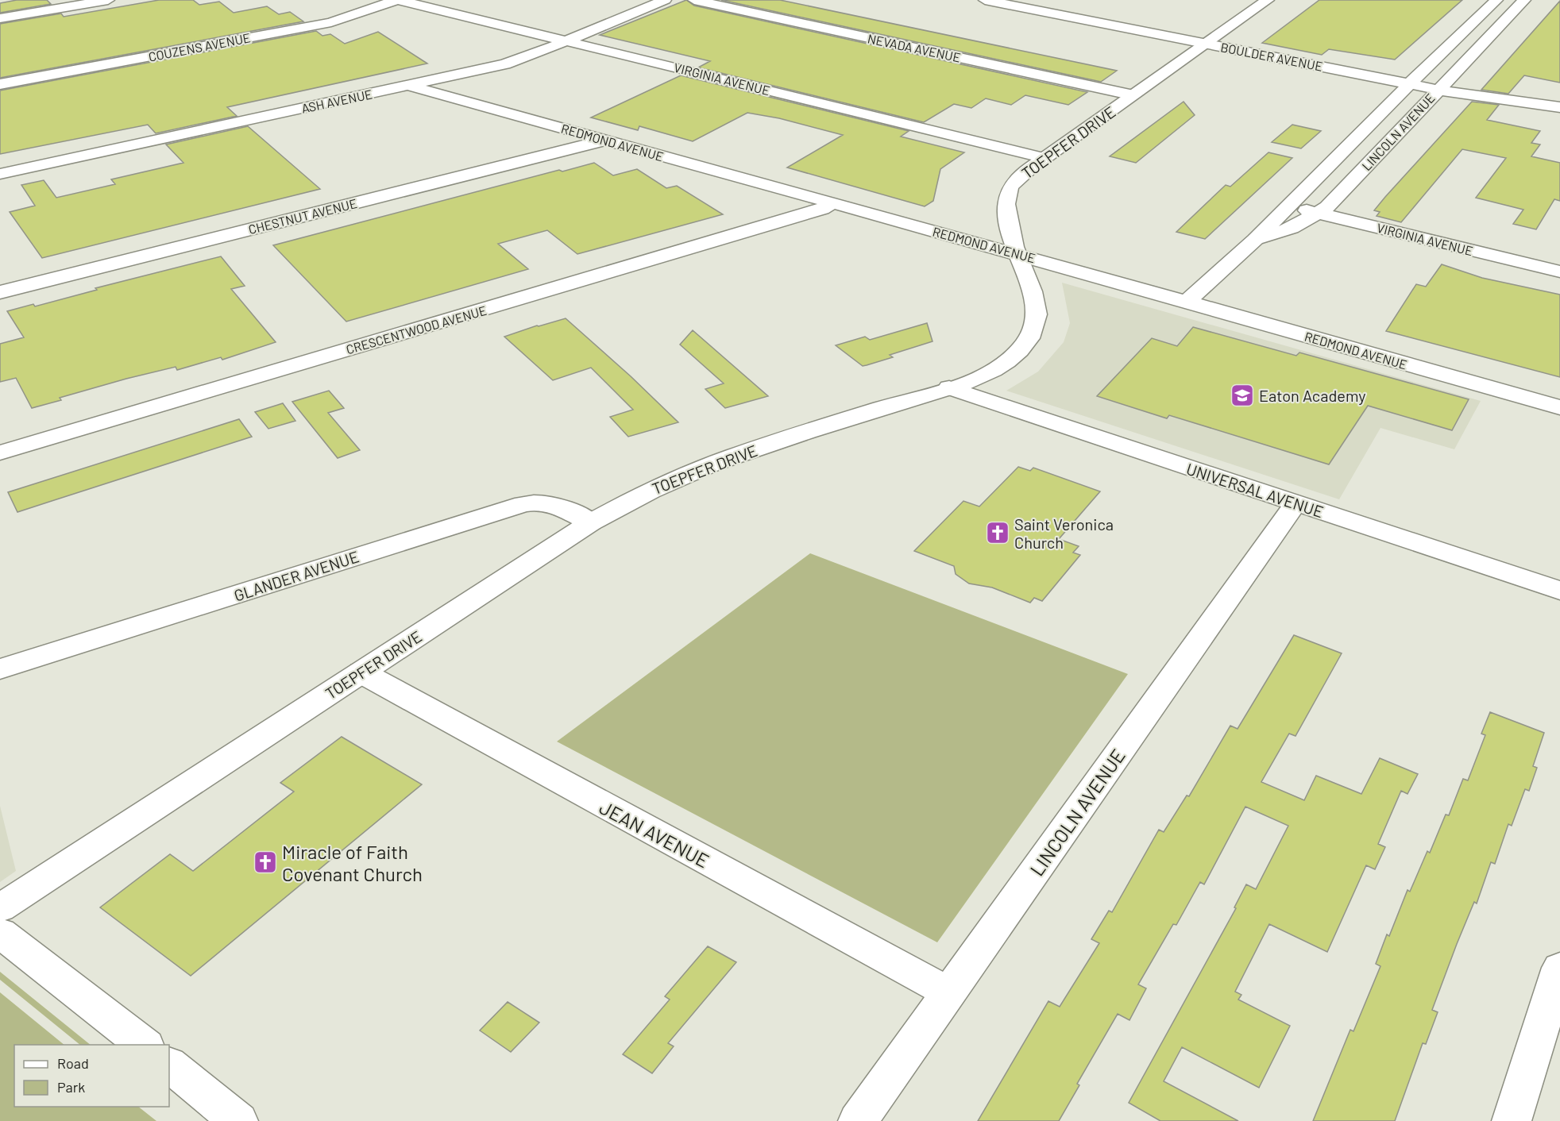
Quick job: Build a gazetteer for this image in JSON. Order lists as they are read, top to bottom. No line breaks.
{"streets":{"street":["COUZENS AVENUE","NEVADA AVENUE","BOULDER AVENUE","VIRGINIA AVENUE","ASH AVENUE","LINCOLN AVENUE","REDMOND AVENUE","TOEPFER DRIVE","CHESTNUT AVENUE","CRESCENTWOOD AVENUE","UNIVERSAL AVENUE","GLANDER AVENUE","JEAN AVENUE"]},"crossings":[["COUZENS AVENUE","VIRGINIA AVENUE"],["NEVADA AVENUE","TOEPFER DRIVE"],["BOULDER AVENUE","LINCOLN AVENUE"],["BOULDER AVENUE","TOEPFER DRIVE"],["VIRGINIA AVENUE","ASH AVENUE"],["VIRGINIA AVENUE","LINCOLN AVENUE"],["VIRGINIA AVENUE","TOEPFER DRIVE"],["ASH AVENUE","REDMOND AVENUE"],["LINCOLN AVENUE","REDMOND AVENUE"],["LINCOLN AVENUE","UNIVERSAL AVENUE"],["LINCOLN AVENUE","JEAN AVENUE"],["REDMOND AVENUE","TOEPFER DRIVE"],["REDMOND AVENUE","CHESTNUT AVENUE"],["REDMOND AVENUE","CRESCENTWOOD AVENUE"],["TOEPFER DRIVE","UNIVERSAL AVENUE"],["TOEPFER DRIVE","GLANDER AVENUE"],["TOEPFER DRIVE","JEAN AVENUE"]],"places":{"school or university":["Eaton Academy"],"church":["Saint Veronica Church","Miracle of Faith Covenant Church"]},"legend":["Road","Park"]}
